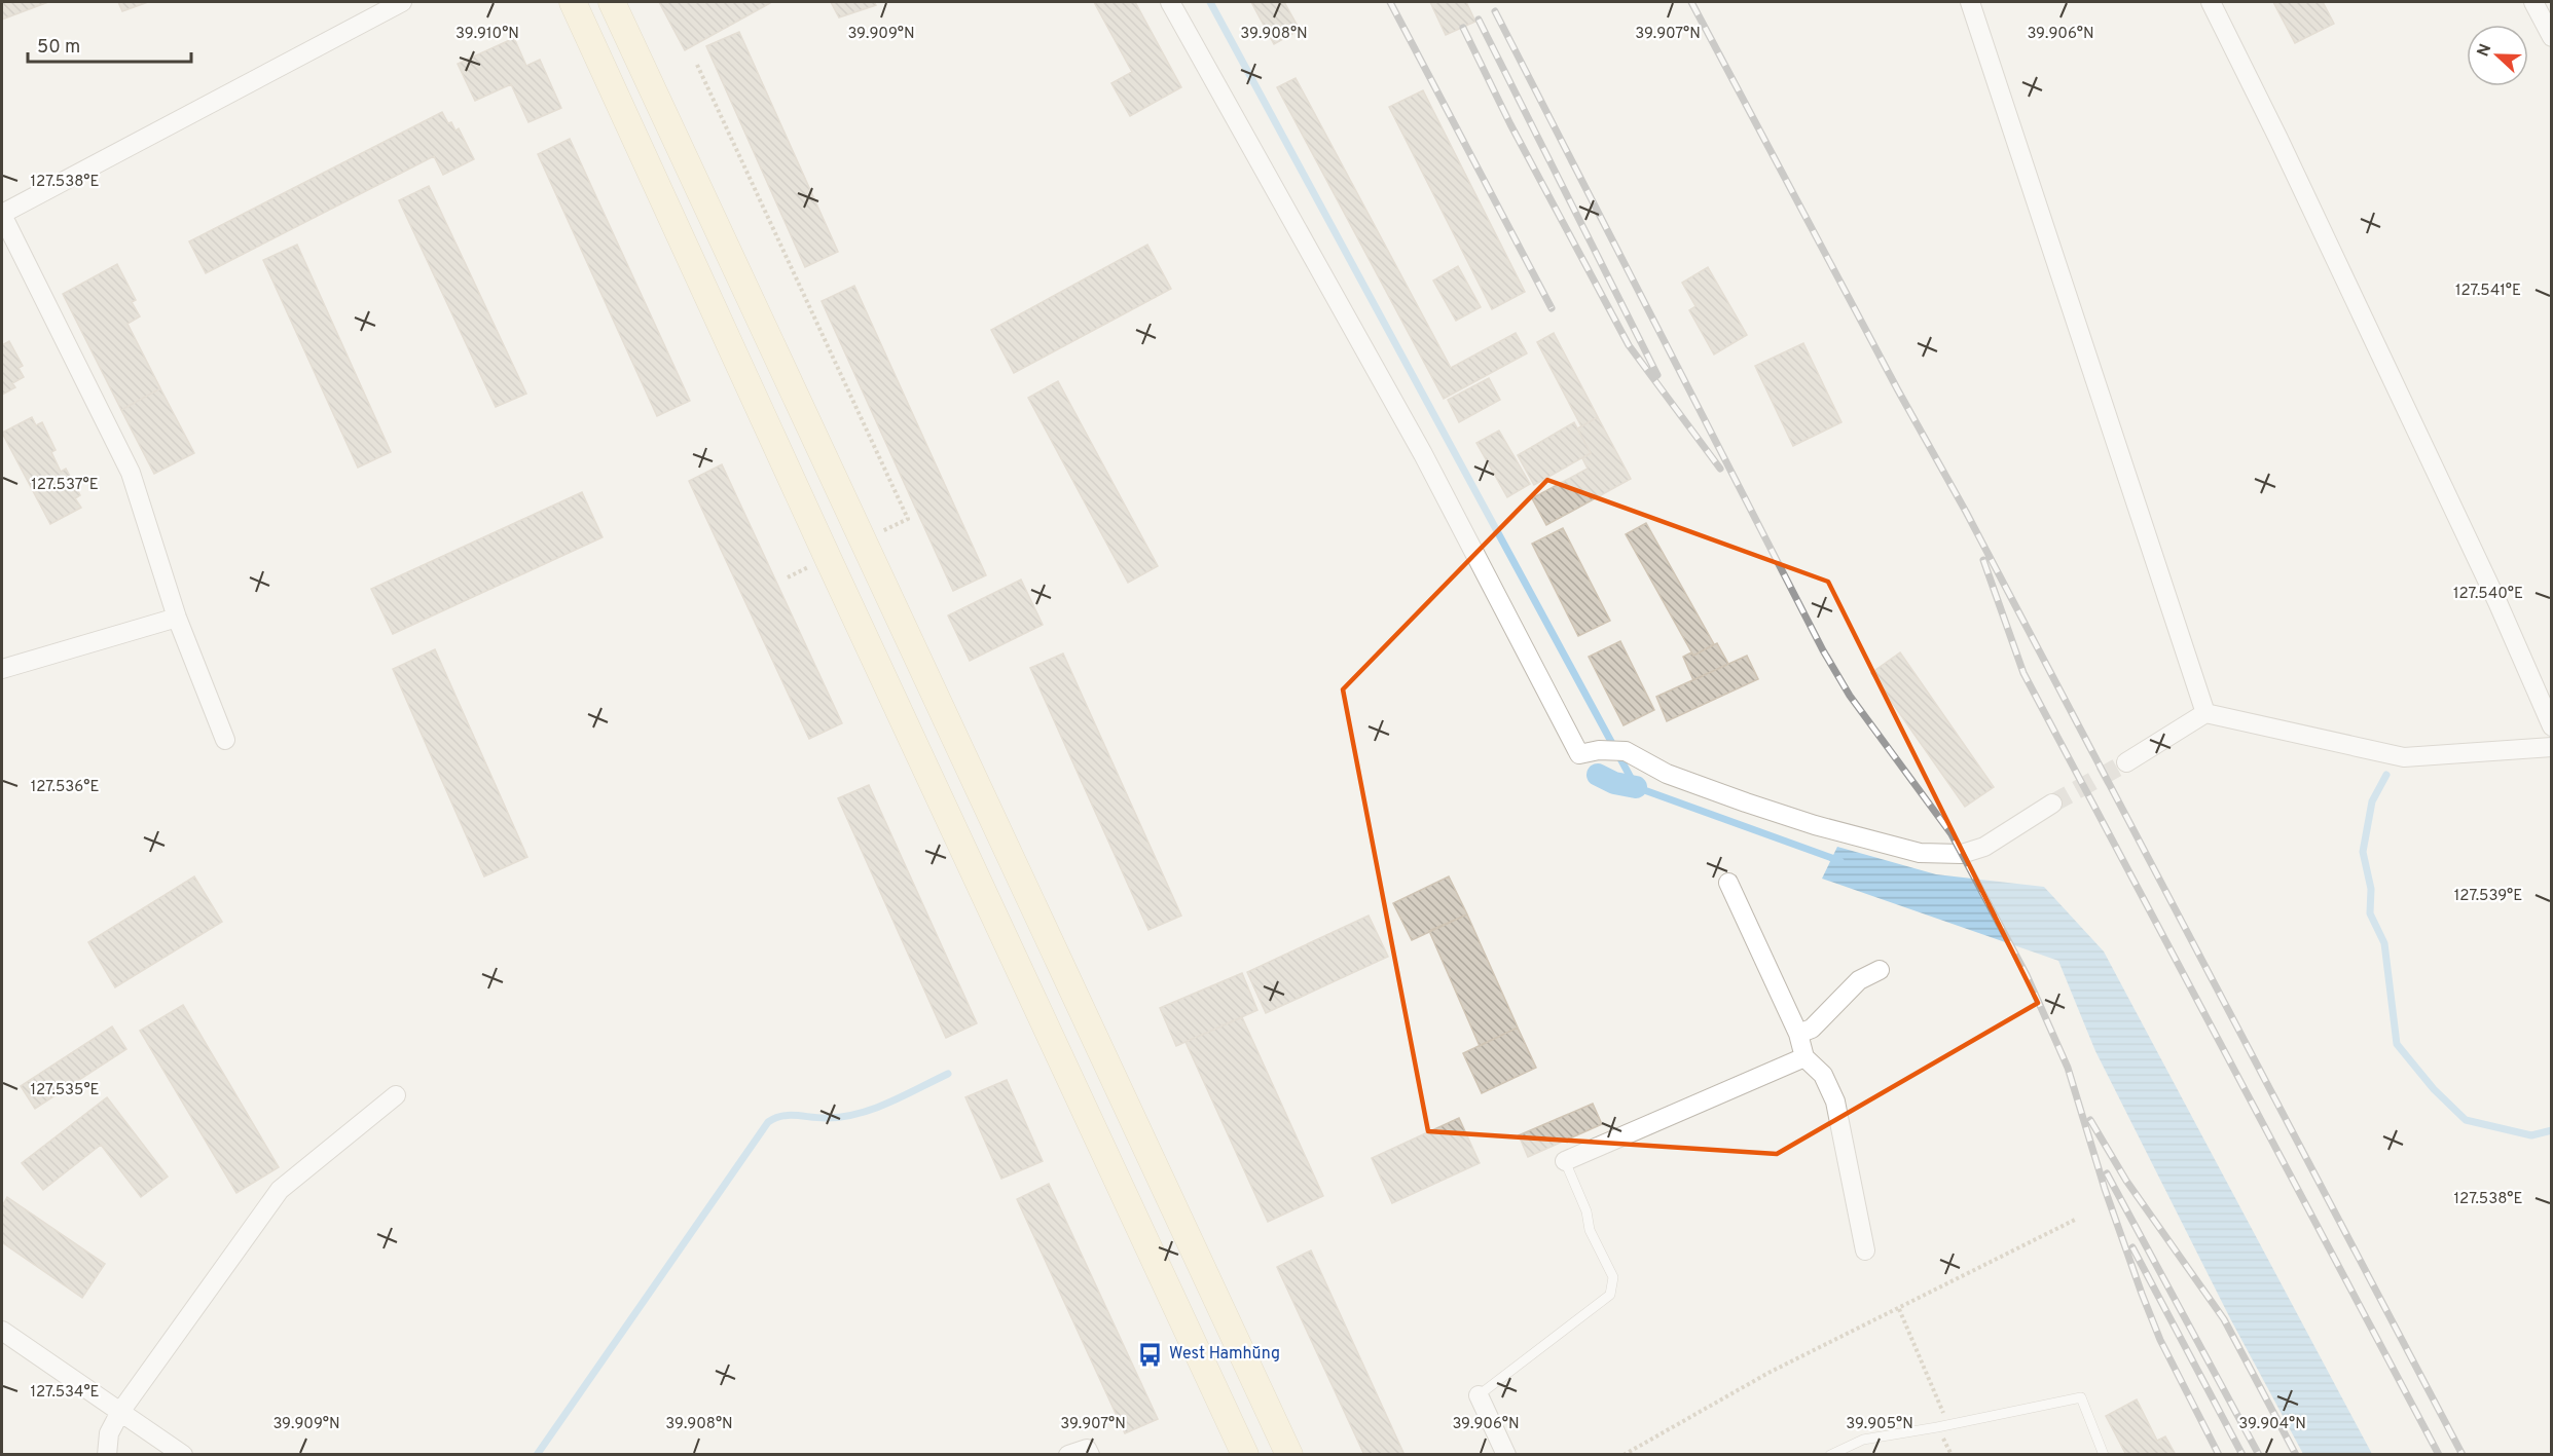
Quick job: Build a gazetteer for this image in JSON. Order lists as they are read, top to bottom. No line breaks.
{"places":{"bus stop":["West Hamhŭng"]},"scale_bar":"50 m","north":"left","coordinates":["39.910°N","39.909°N","39.908°N","39.907°N","39.906°N","127.538°E","127.541°E","127.537°E","127.540°E","127.536°E","127.539°E","127.535°E","127.534°E","39.905°N","39.904°N"]}
